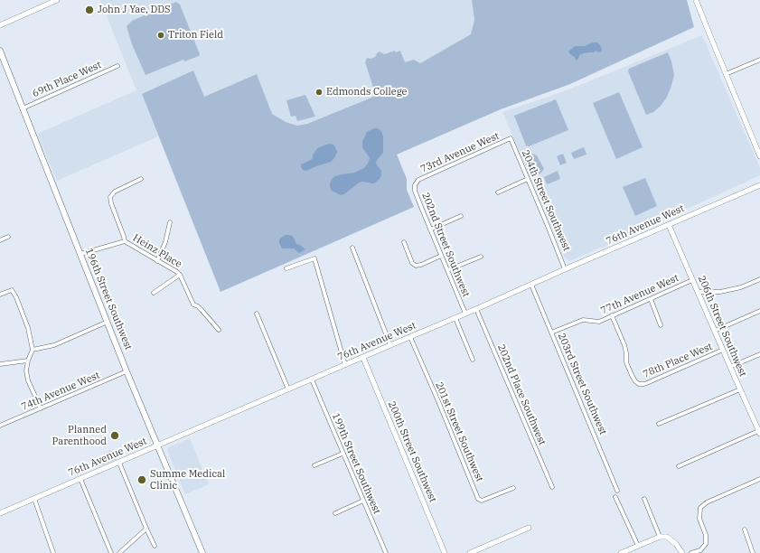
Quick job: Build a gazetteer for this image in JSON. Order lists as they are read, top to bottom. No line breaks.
{"streets":{"main road":["196th Street Southwest"],"street":["69th Place West","73rd Avenue West","204th Street Southwest","76th Avenue West","202nd Street Southwest","Heinz Place","77th Avenue West","206th Street Southwest","78th Place West","203rd Street Southwest","74th Avenue West","202nd Place Southwest","201st Street Southwest","200th Street Southwest","199th Street Southwest"]},"crossings":[["69th Place West","196th Street Southwest"],["73rd Avenue West","204th Street Southwest"],["73rd Avenue West","202nd Street Southwest"],["204th Street Southwest","76th Avenue West"],["76th Avenue West","202nd Street Southwest"],["76th Avenue West","196th Street Southwest"],["76th Avenue West","206th Street Southwest"],["76th Avenue West","203rd Street Southwest"],["76th Avenue West","202nd Place Southwest"],["76th Avenue West","201st Street Southwest"],["76th Avenue West","200th Street Southwest"],["76th Avenue West","199th Street Southwest"],["Heinz Place","196th Street Southwest"],["77th Avenue West","206th Street Southwest"],["77th Avenue West","78th Place West"],["77th Avenue West","203rd Street Southwest"],["196th Street Southwest","74th Avenue West"],["206th Street Southwest","78th Place West"]],"places":["John J Yae, DDS","Triton Field","Edmonds College","Planned Parenthood","Summe Medical Clinic"]}
